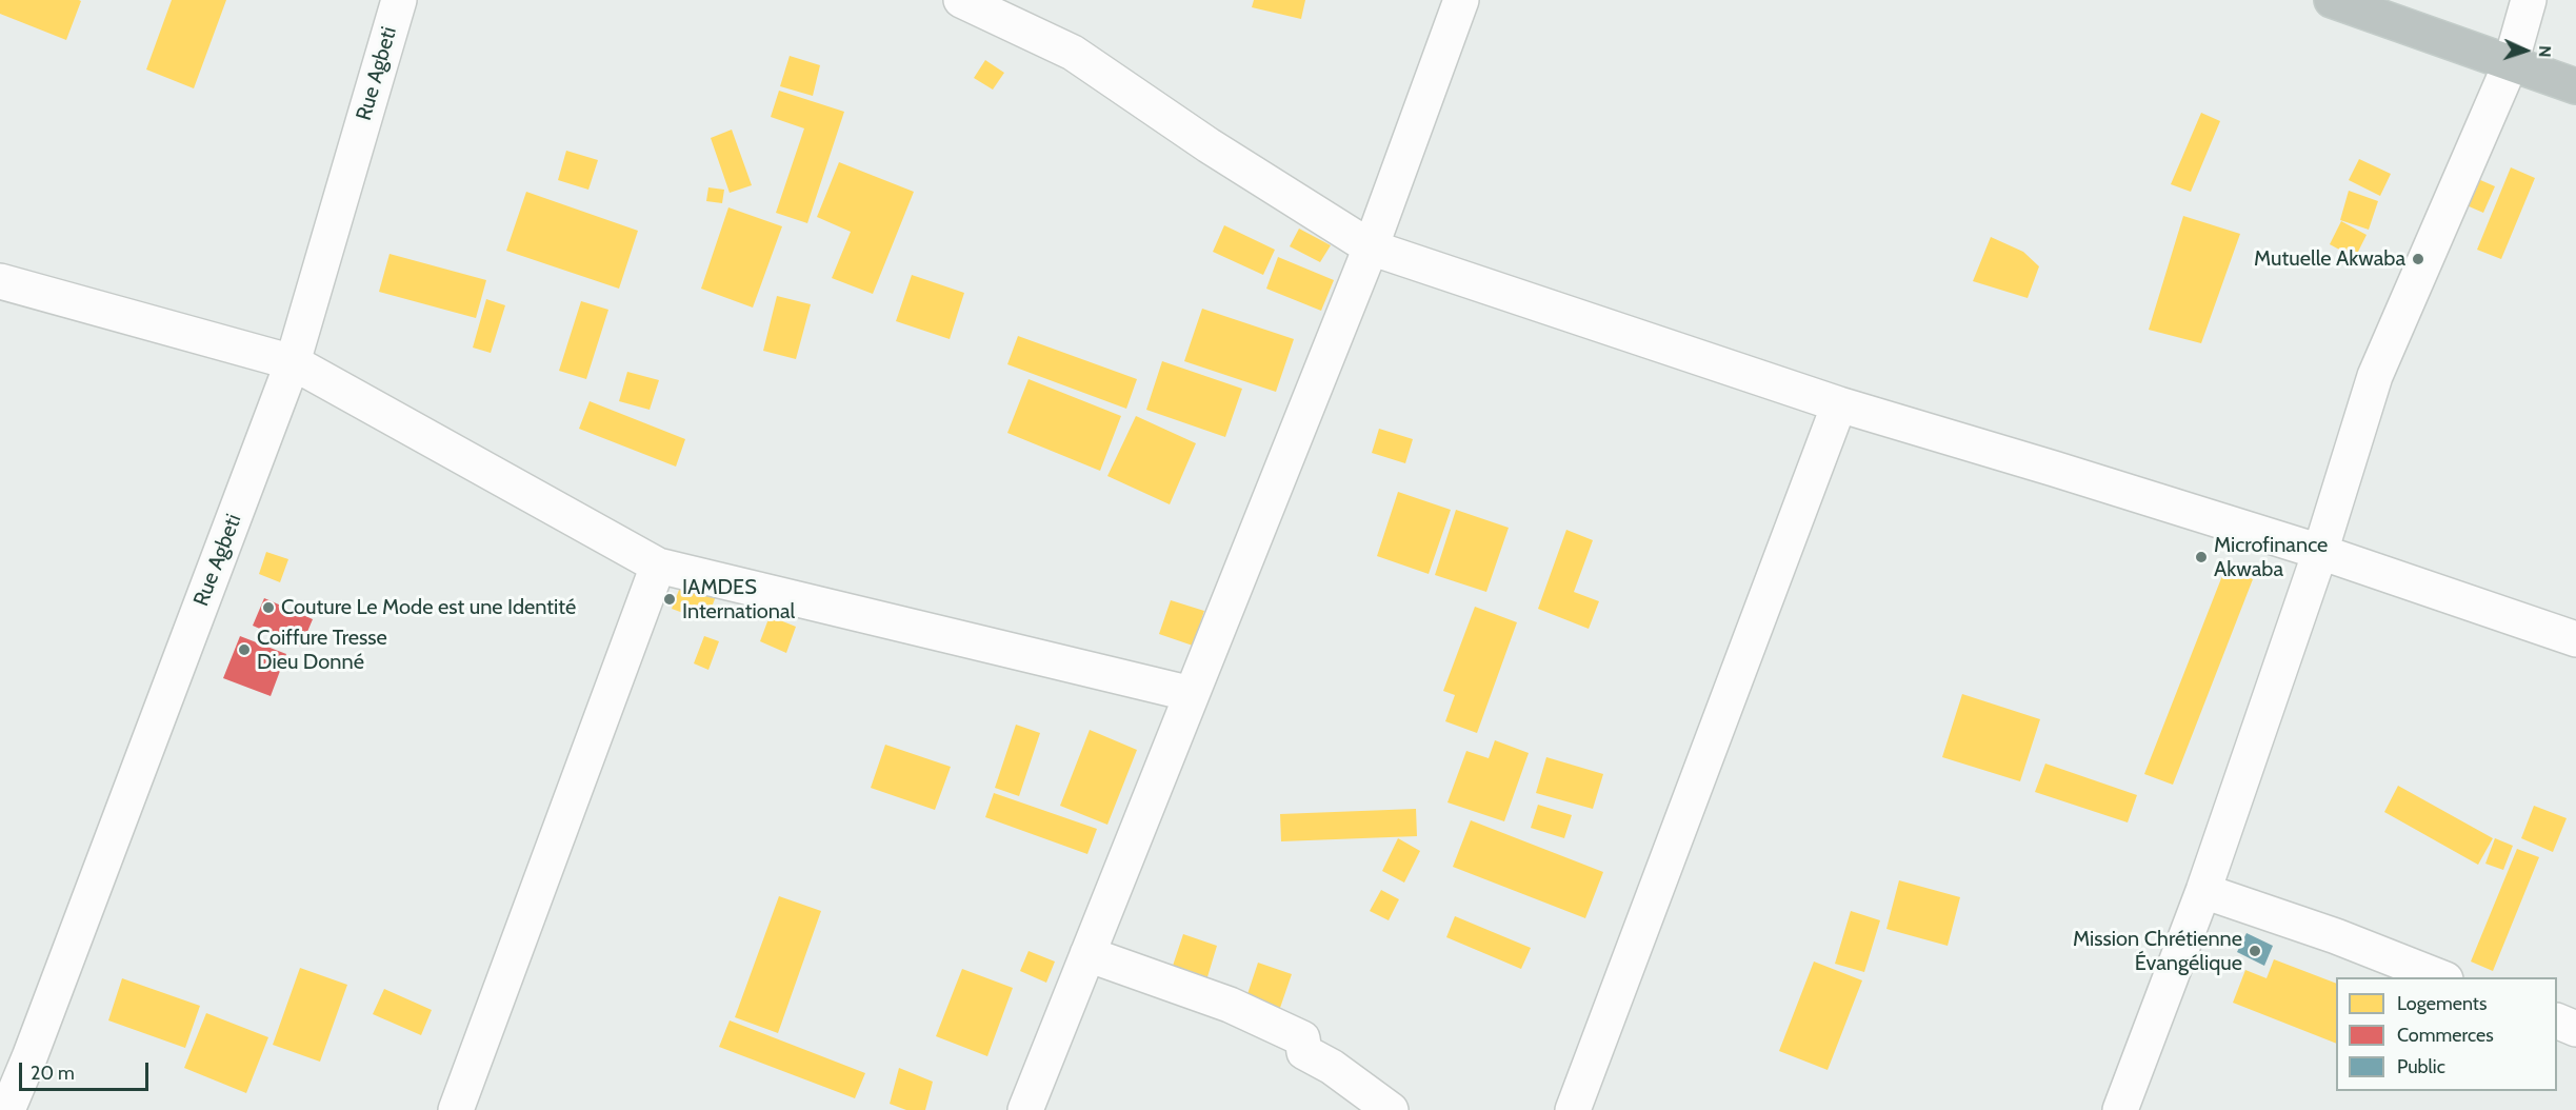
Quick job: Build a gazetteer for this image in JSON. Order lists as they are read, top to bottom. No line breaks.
{"streets":{"street":["Rue Agbeti"]},"places":["Mutuelle Akwaba","Microfinance Akwaba","IAMDES International","Couture Le Mode est une Identité","Coiffure Tresse Dieu Donné","Mission Chrétienne Évangélique"],"legend":["Logements","Commerces","Public"],"scale_bar":"20 m","north":"right"}
